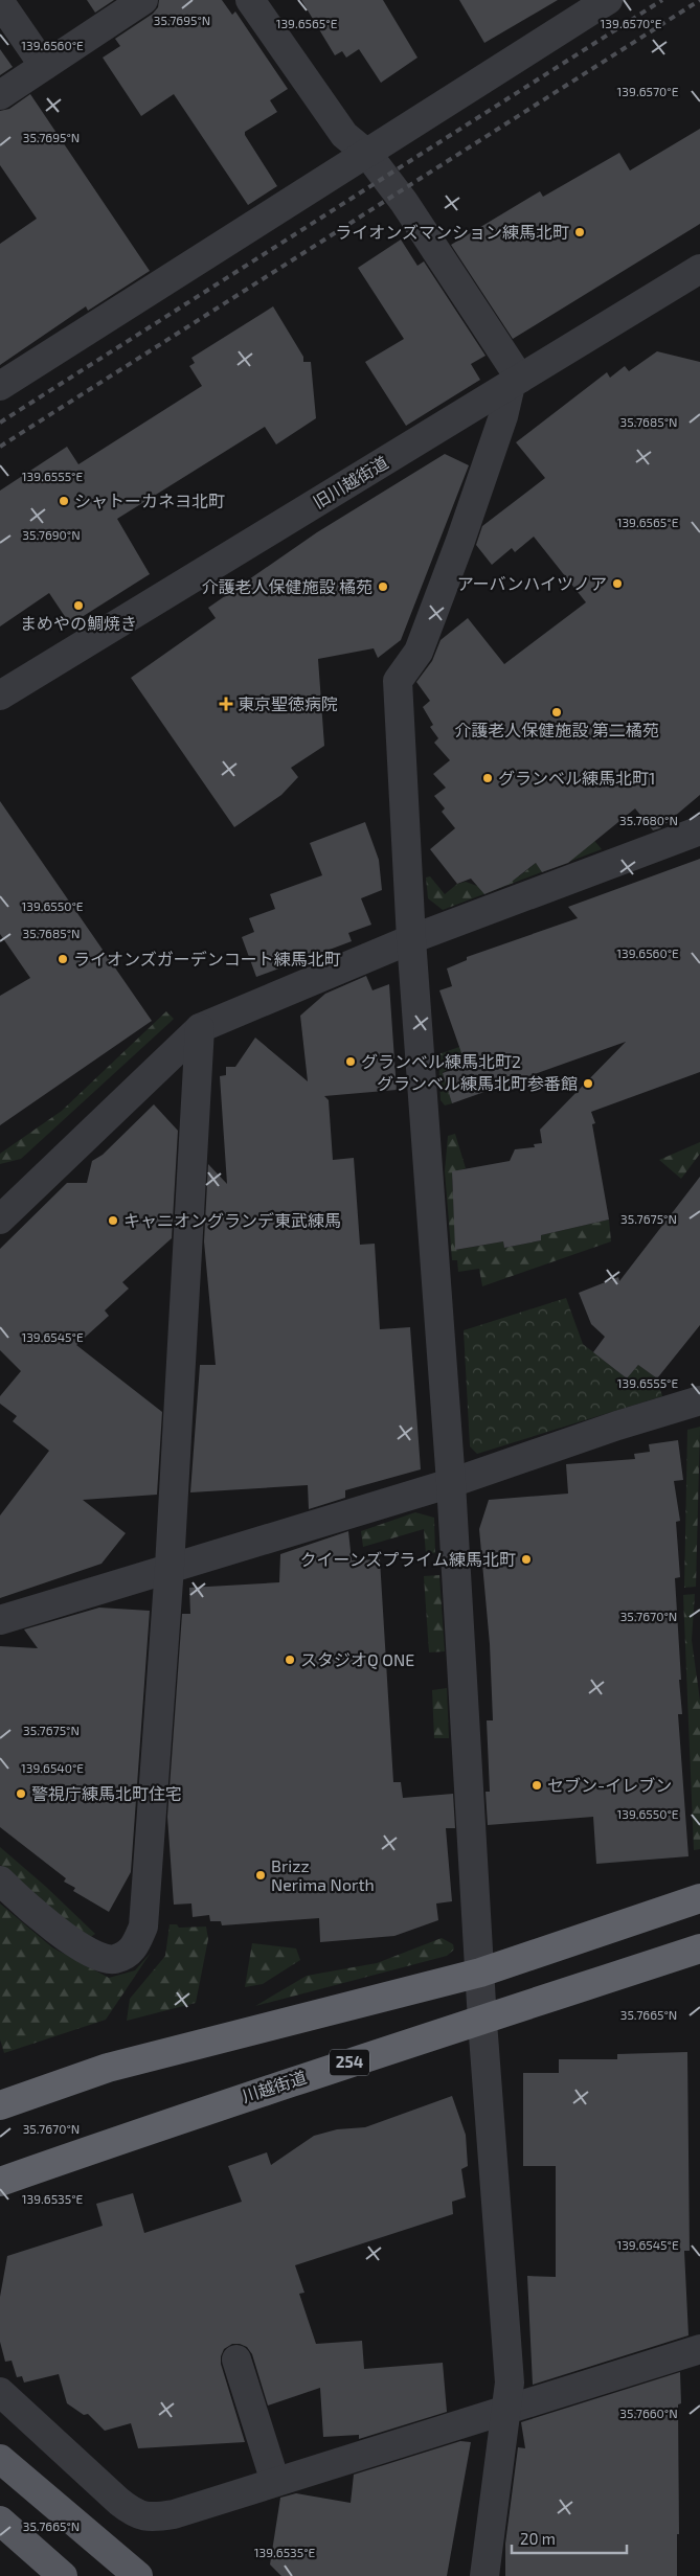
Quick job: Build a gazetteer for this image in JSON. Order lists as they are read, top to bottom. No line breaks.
{"streets":{"highway":["254","川越街道"],"street":["旧川越街道"]},"places":{"other":["ライオンズマンション練馬北町","シャトーカネヨ北町","アーバンハイツノア","介護老人保健施設 橘苑","まめやの鯛焼き","介護老人保健施設 第二橘苑","グランベル練馬北町1","ライオンズガーデンコート練馬北町","グランベル練馬北町2","グランベル練馬北町参番館","キャニオングランデ東武練馬","クイーンズプライム練馬北町","スタジオQ ONE","セブン-イレブン","警視庁練馬北町住宅","Brizz Nerima North"],"health":["東京聖徳病院"]},"scale_bar":"20 m","coordinates":["35.7695°N","139.6565°E","139.6570°E","139.6560°E","35.7685°N","139.6555°E","35.7690°N","35.7680°N","139.6550°E","35.7675°N","139.6545°E","35.7670°N","139.6540°E","35.7665°N","139.6535°E","35.7660°N"]}
